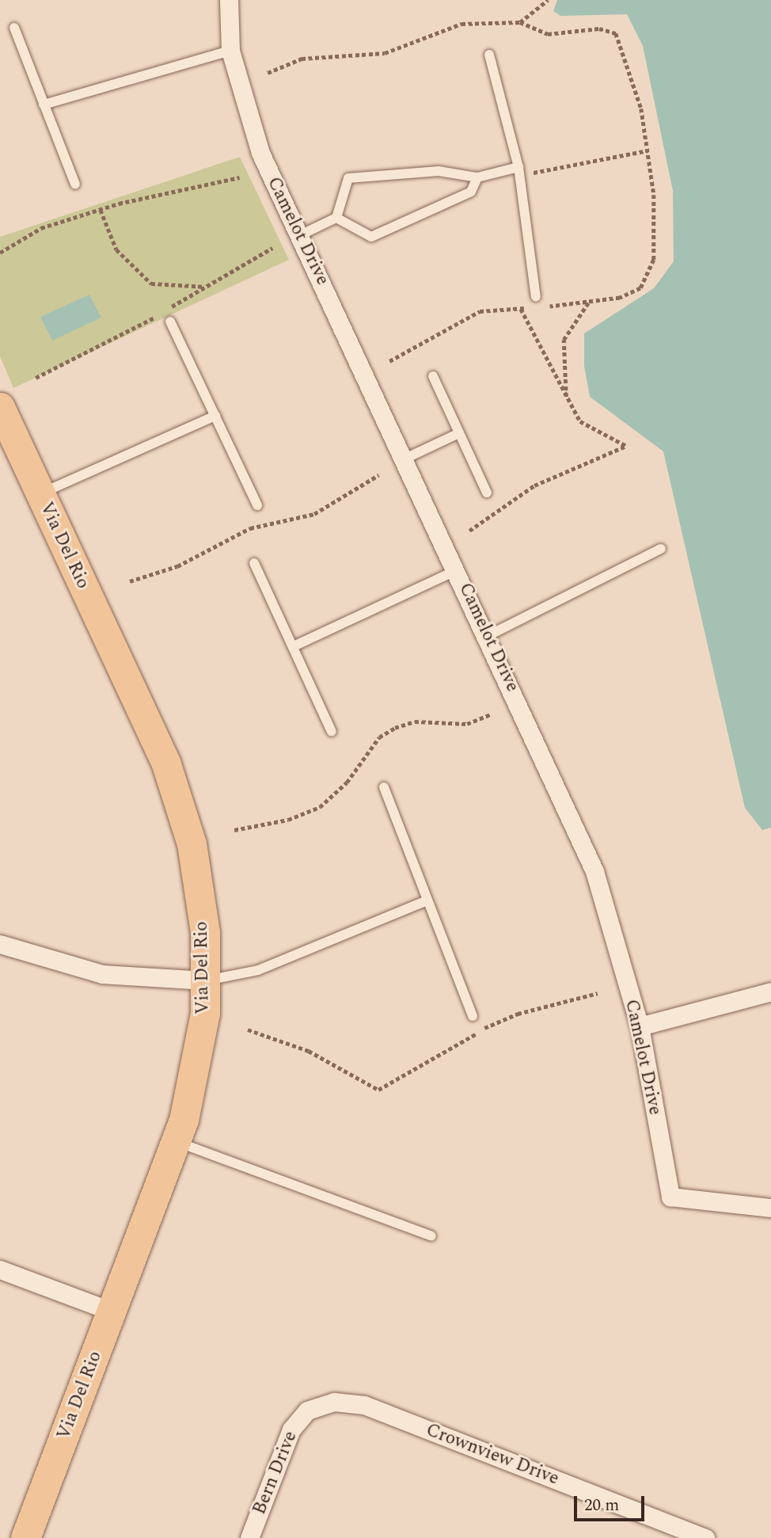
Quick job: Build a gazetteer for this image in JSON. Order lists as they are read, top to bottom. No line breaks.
{"streets":{"main road":["Via Del Rio"],"street":["Camelot Drive","Crownview Drive","Bern Drive"]},"crossings":[["Crownview Drive","Bern Drive"]],"scale_bar":"20 m"}
